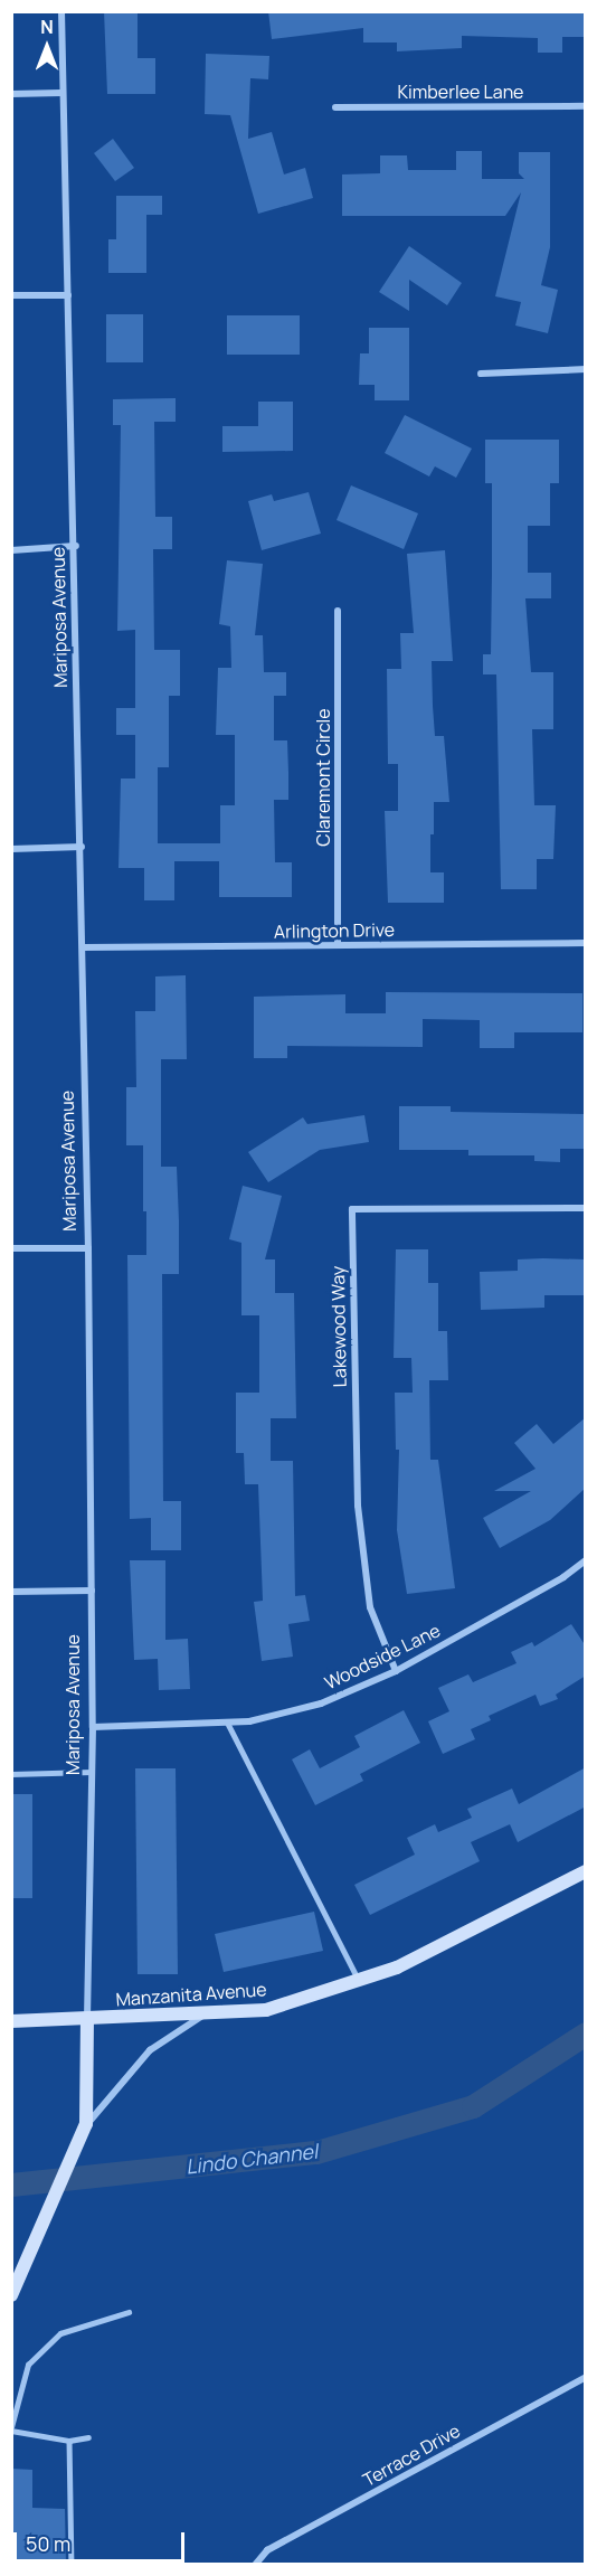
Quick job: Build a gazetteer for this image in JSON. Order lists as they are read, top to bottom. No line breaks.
{"streets":{"street":["Kimberlee Lane","Mariposa Avenue","Claremont Circle","Arlington Drive","Lakewood Way","Woodside Lane","Manzanita Avenue","Terrace Drive"]},"crossings":[["Mariposa Avenue","Arlington Drive"],["Mariposa Avenue","Woodside Lane"],["Mariposa Avenue","Manzanita Avenue"],["Claremont Circle","Arlington Drive"],["Lakewood Way","Woodside Lane"]],"water":["Lindo Channel"],"scale_bar":"50 m","north":"top"}
